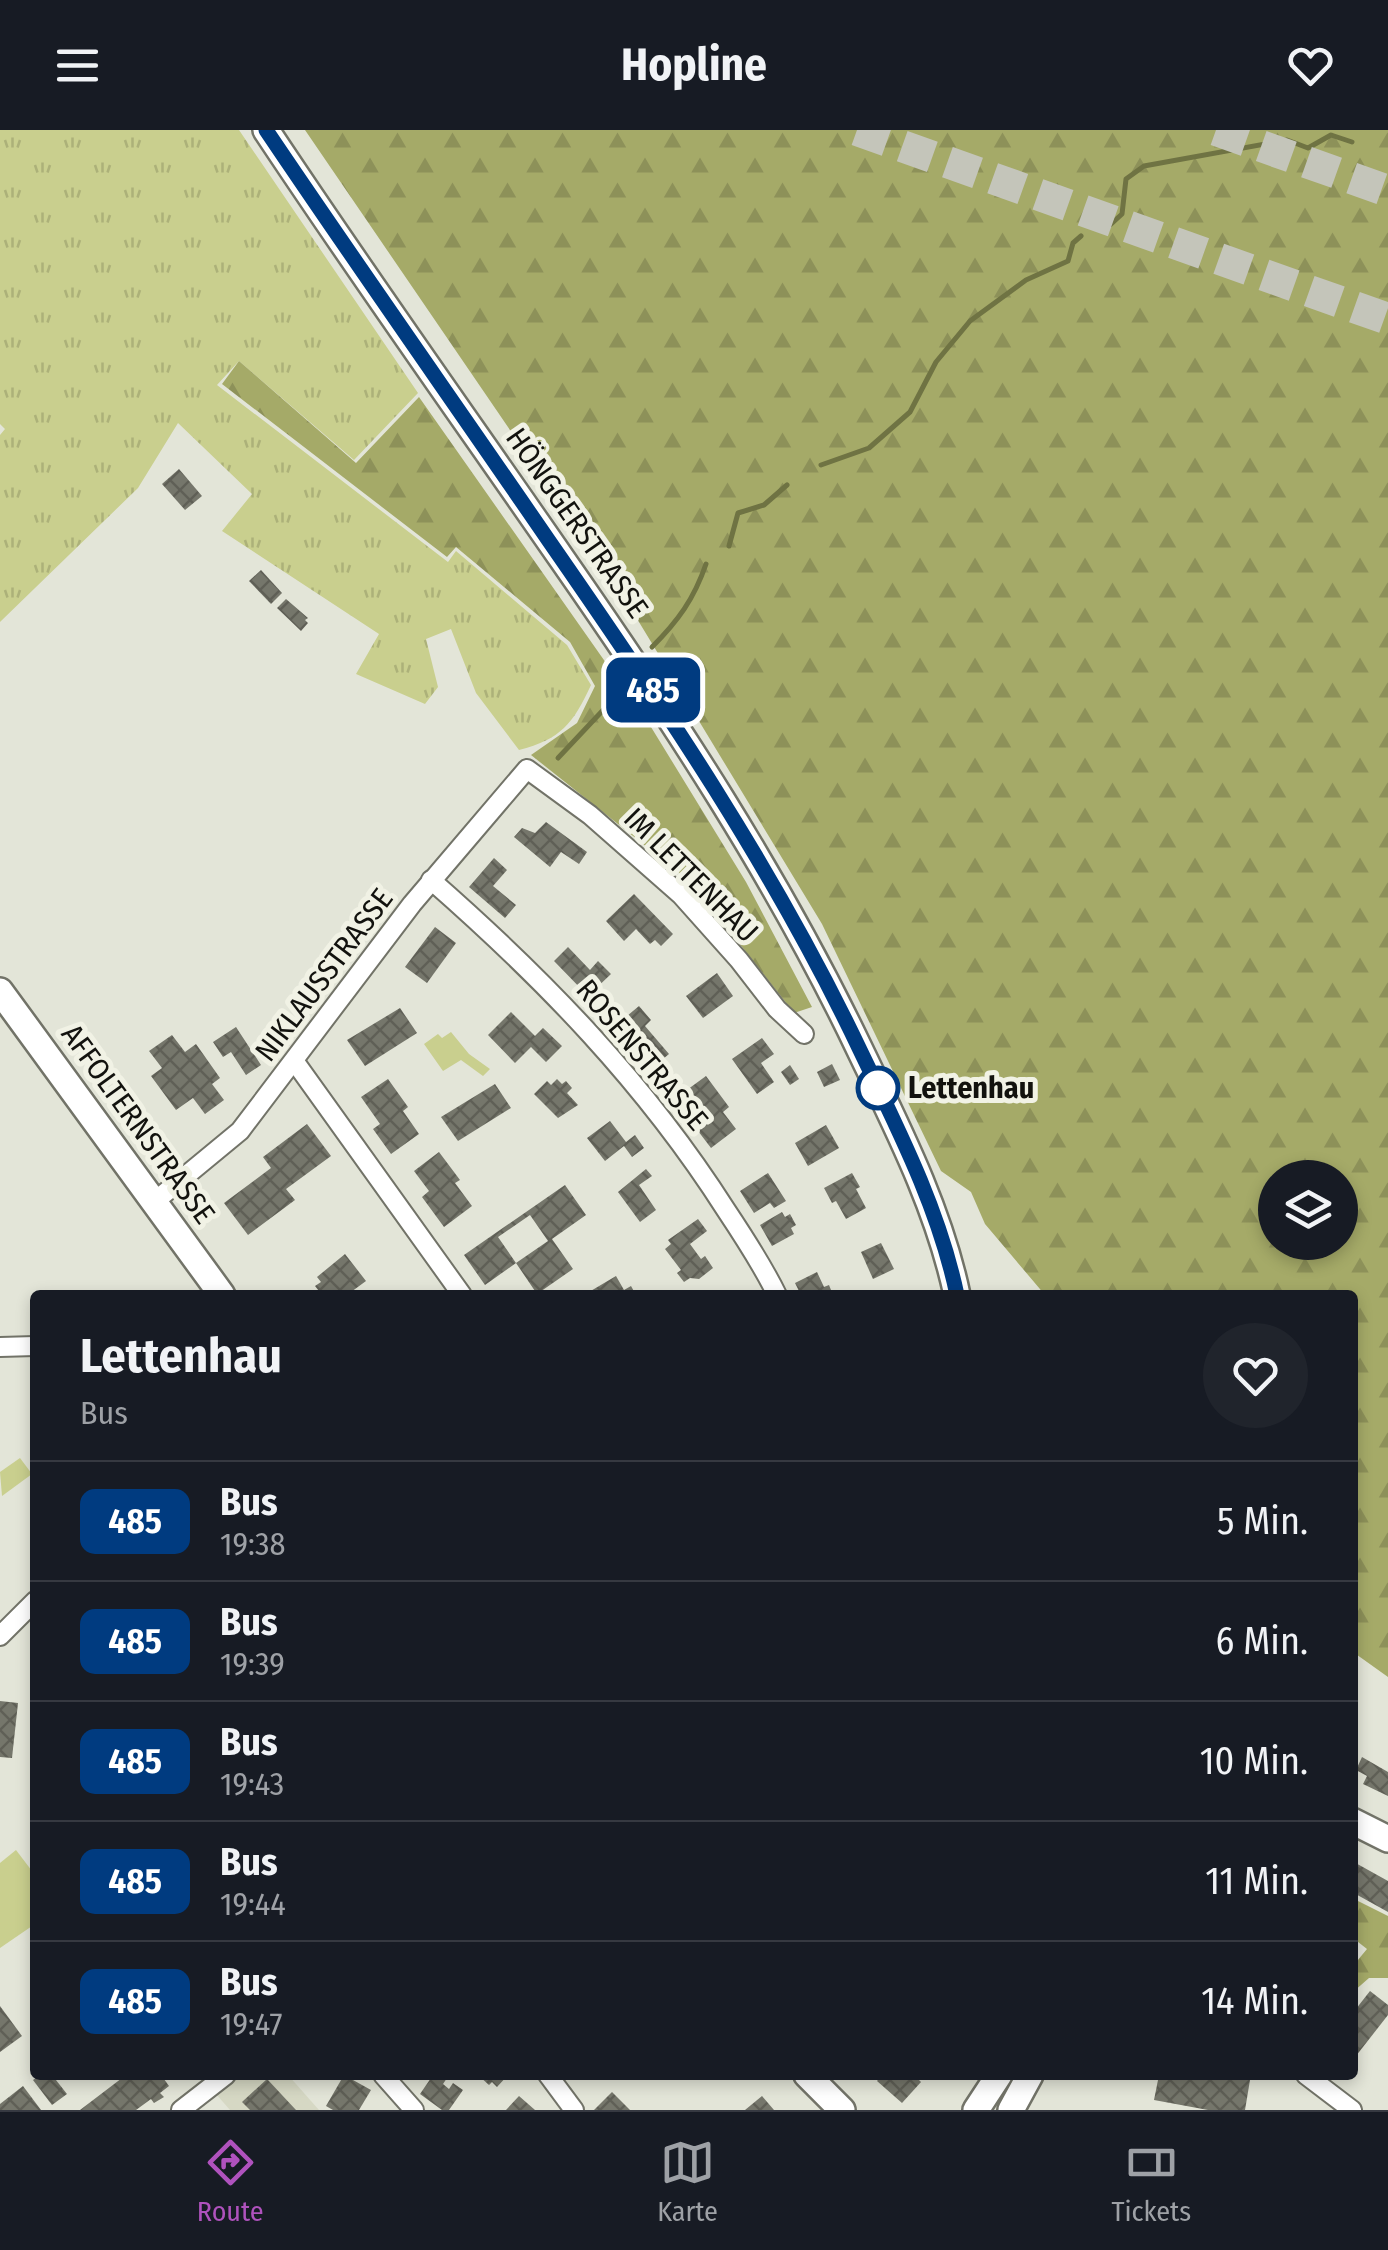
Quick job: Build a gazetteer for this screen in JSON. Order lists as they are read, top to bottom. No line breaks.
{"streets":{"main road":["HÖNGGERSTRASSE","AFFOLTERNSTRASSE"],"street":["IM LETTENHAU","NIKLAUSSTRASSE","ROSENSTRASSE"]},"crossings":[["IM LETTENHAU","NIKLAUSSTRASSE"],["NIKLAUSSTRASSE","ROSENSTRASSE"],["NIKLAUSSTRASSE","AFFOLTERNSTRASSE"]],"places":["Lettenhau"],"lines":["bus line 485"],"page":{"header":"Hopline","on_map":"485","heading":["Lettenhau","Bus"],"list":[{"mark":"485","name":"Bus","note":"19:38","value":"5 Min."},{"mark":"485","name":"Bus","note":"19:39","value":"6 Min."},{"mark":"485","name":"Bus","note":"19:43","value":"10 Min."},{"mark":"485","name":"Bus","note":"19:44","value":"11 Min."},{"mark":"485","name":"Bus","note":"19:47","value":"14 Min."}],"tabs":["Route","Karte","Tickets"]}}
